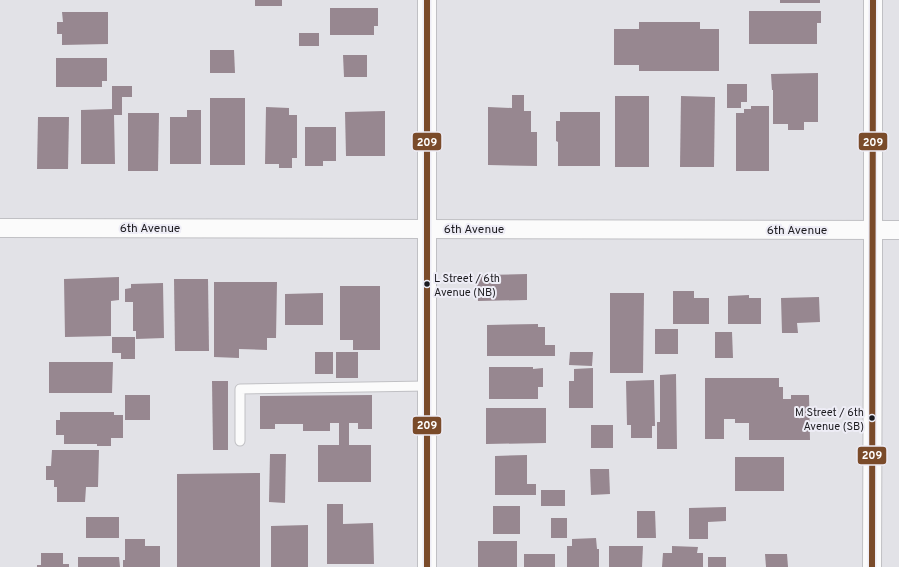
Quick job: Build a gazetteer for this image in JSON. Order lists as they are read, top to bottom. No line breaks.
{"streets":{"street":["6th Avenue"]},"places":["L Street / 6th Avenue (NB)","M Street / 6th Avenue (SB)"],"lines":["transit line 209"]}
